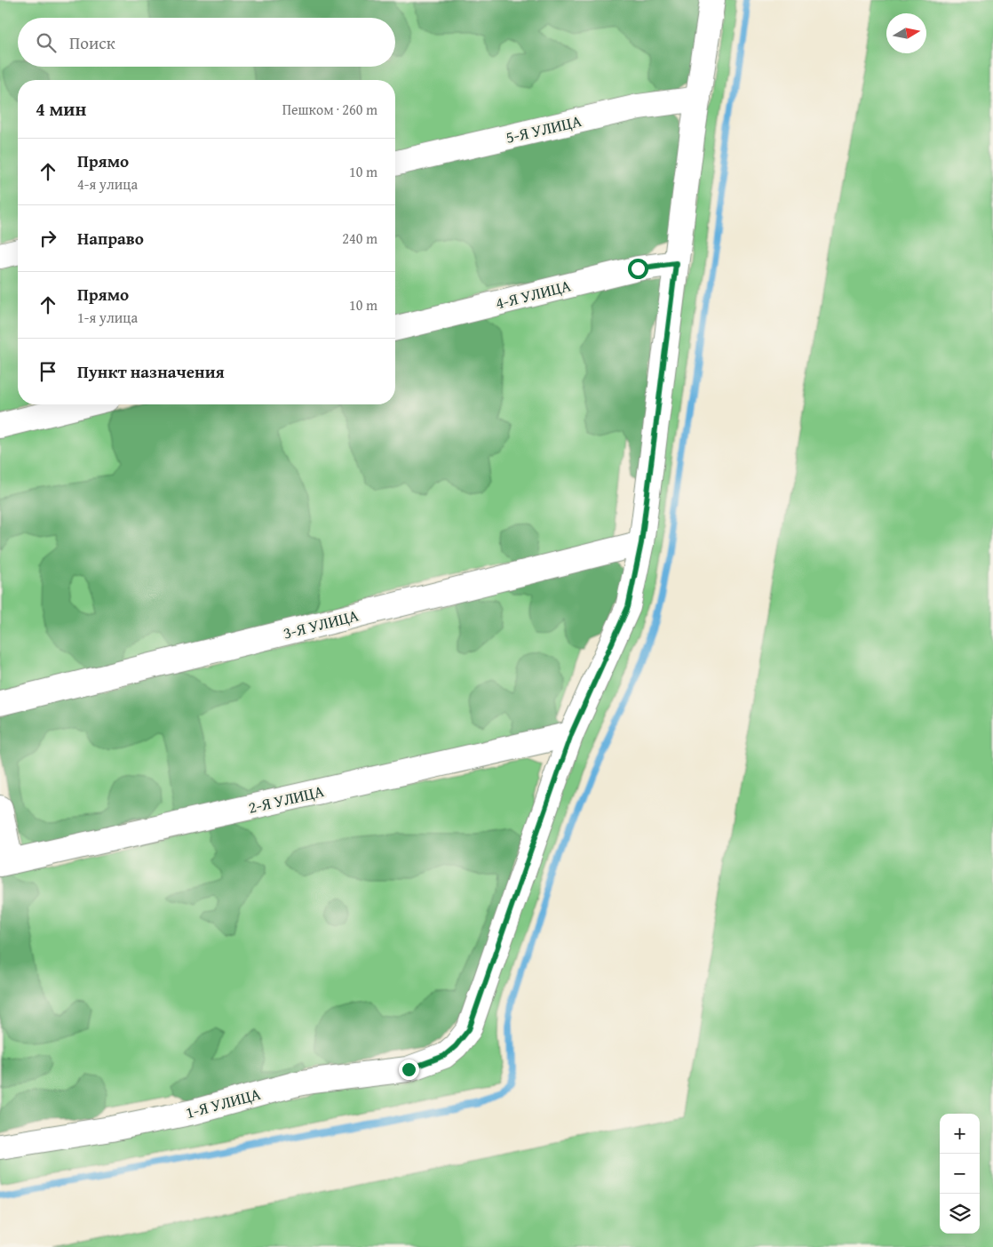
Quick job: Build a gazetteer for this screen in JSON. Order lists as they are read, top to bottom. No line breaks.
{"streets":{"street":["5-Я УЛИЦА","4-Я УЛИЦА","3-Я УЛИЦА","2-Я УЛИЦА","1-Я УЛИЦА"]},"crossings":[["2-Я УЛИЦА","1-Я УЛИЦА"]],"north":"right","page":{"search":"Поиск","heading":["4 мин","Пешком · 260 m"],"list":[["Прямо","4-я улица","10 m"],["Направо","240 m"],["Прямо","1-я улица","10 m"],"Пункт назначения"],"map_buttons":["+","−"]}}
